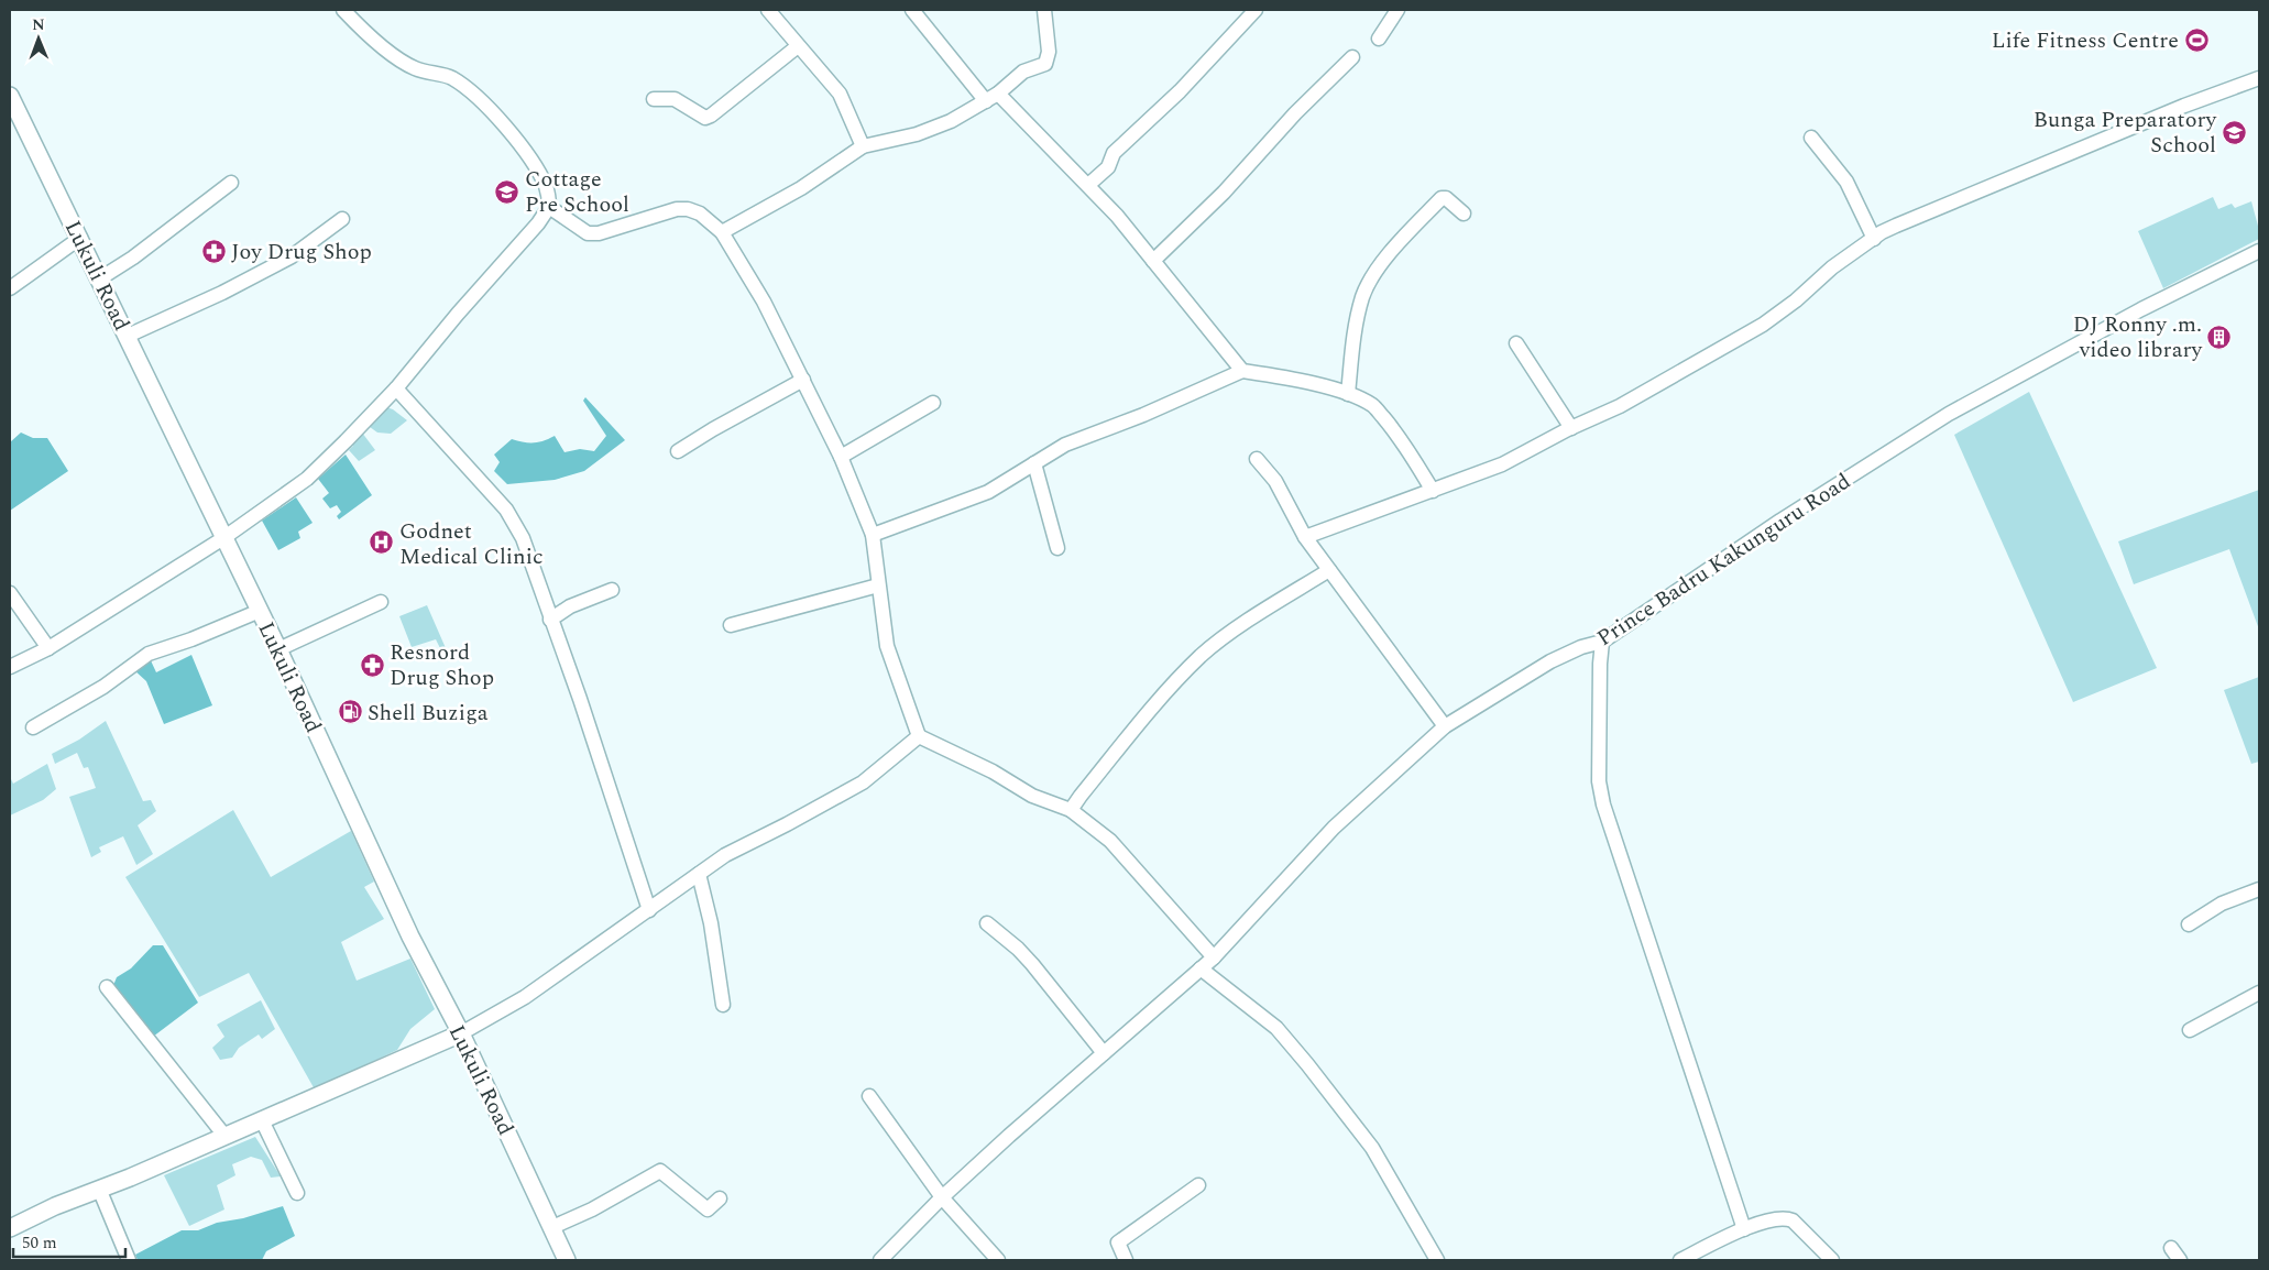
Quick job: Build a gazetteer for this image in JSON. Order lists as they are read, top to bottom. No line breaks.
{"streets":{"street":["Lukuli Road","Prince Badru Kakunguru Road"]},"places":{"sports":["Life Fitness Centre"],"school or university":["Bunga Preparatory School","Cottage Pre School"],"pharmacy":["Joy Drug Shop","Resnord Drug Shop"],"building":["DJ Ronny .m. video library"],"hospital":["Godnet Medical Clinic"],"fuel station":["Shell Buziga"]},"scale_bar":"50 m","north":"top"}
